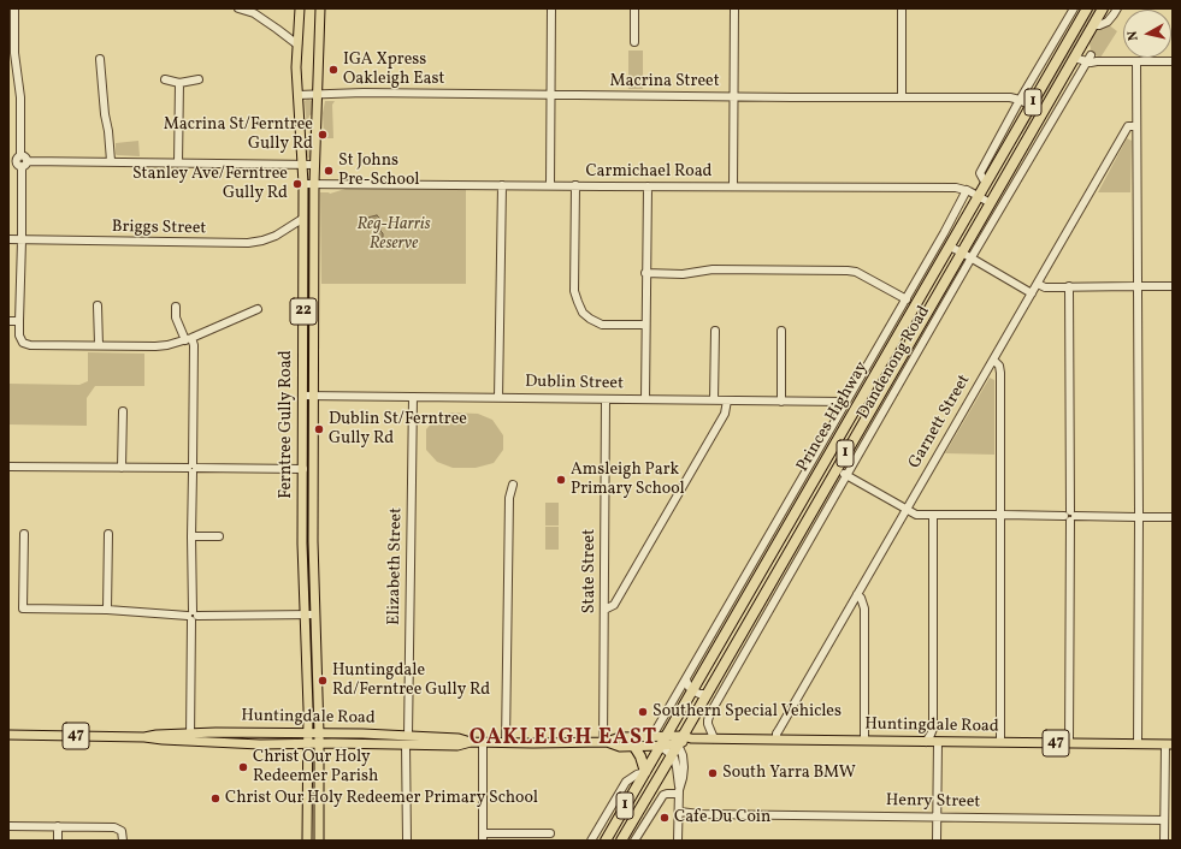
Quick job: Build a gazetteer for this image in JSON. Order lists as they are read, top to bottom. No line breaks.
{"streets":{"highway":["1","Princes Highway"],"main road":["22","Ferntree Gully Road","Huntingdale Road","47"],"street":["Macrina Street","Carmichael Road","Briggs Street","Dandenong Road","Dublin Street","Garnett Street","Elizabeth Street","State Street","Henry Street"]},"crossings":[["Macrina Street","Princes Highway"],["Macrina Street","Ferntree Gully Road"],["Carmichael Road","Dandenong Road"],["Carmichael Road","Princes Highway"],["Carmichael Road","Ferntree Gully Road"],["Briggs Street","Ferntree Gully Road"],["Dandenong Road","Dublin Street"],["Dandenong Road","Huntingdale Road"],["Dublin Street","Ferntree Gully Road"],["Dublin Street","Elizabeth Street"],["Dublin Street","State Street"],["Princes Highway","Huntingdale Road"],["Garnett Street","Huntingdale Road"],["Ferntree Gully Road","Huntingdale Road"],["Elizabeth Street","Huntingdale Road"],["State Street","Huntingdale Road"]],"districts":["OAKLEIGH EAST"],"parks":["Reg-Harris Reserve"],"places":["IGA Xpress Oakleigh East","Macrina St/Ferntree Gully Rd","St Johns Pre-School","Stanley Ave/Ferntree Gully Rd","Dublin St/Ferntree Gully Rd","Amsleigh Park Primary School","Huntingdale Rd/Ferntree Gully Rd","Southern Special Vehicles","Christ Our Holy Redeemer Parish","South Yarra BMW","Christ Our Holy Redeemer Primary School","Cafe Du Coin"],"north":"left"}
